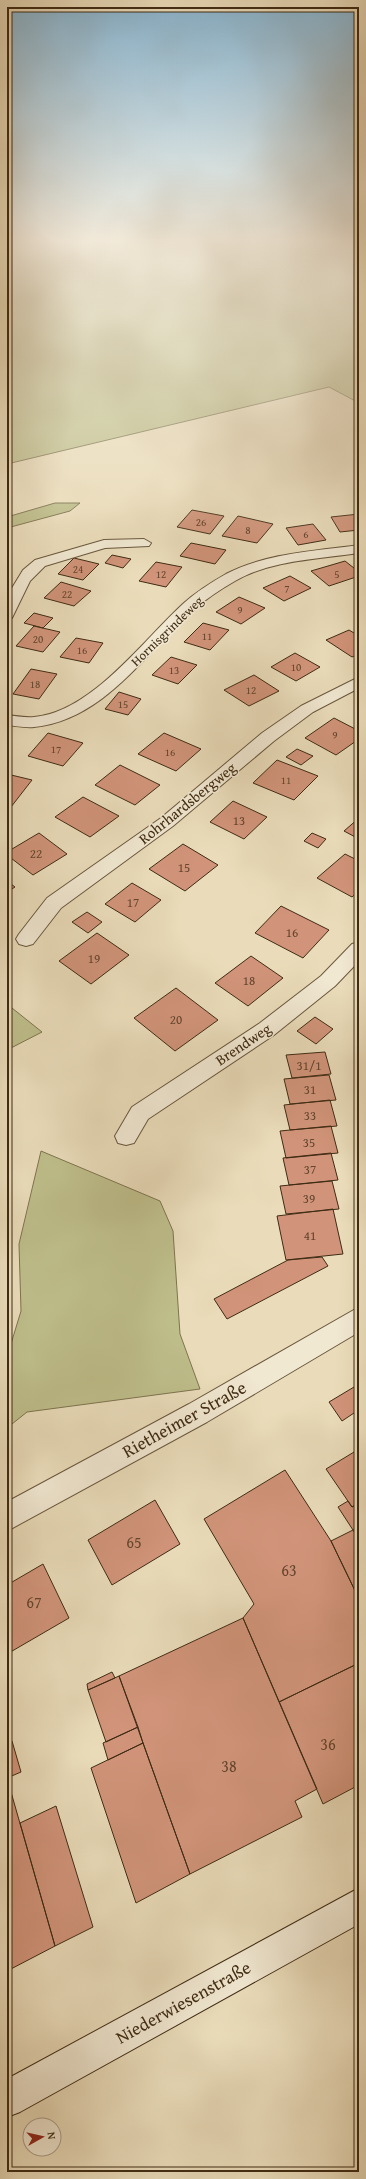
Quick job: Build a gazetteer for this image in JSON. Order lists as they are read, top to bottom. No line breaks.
{"streets":{"street":["Hornisgrindeweg","Rohrhardsbergweg","Brendweg","Rietheimer Straße","Niederwiesenstraße"]},"house_numbers":["26","8","6","24","12","5","7","22","9","11","20","16","10","13","18","12","15","9","17","16","11","13","22","15","17","16","19","18","20","31/1","31","33","35","37","39","41","65","63","67","36","38"],"north":"right"}
